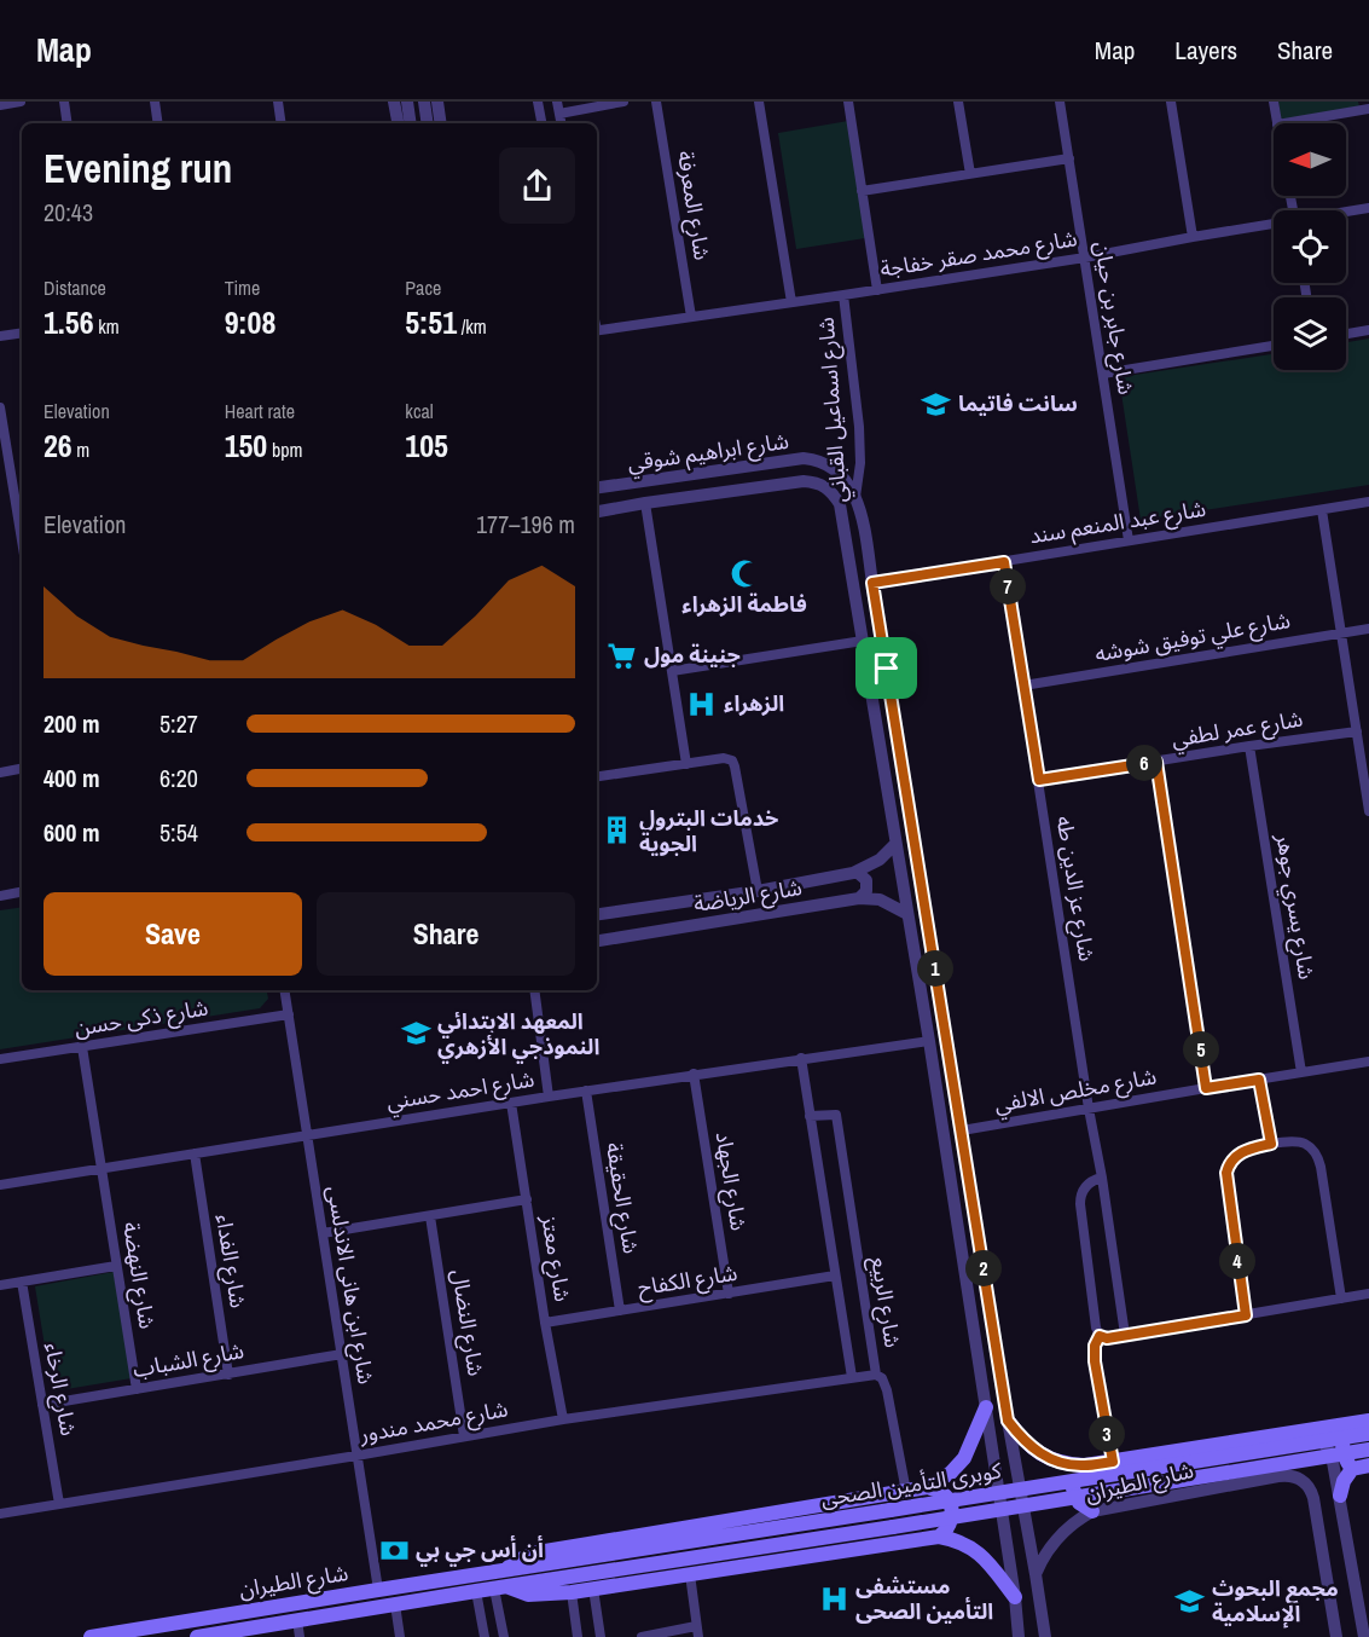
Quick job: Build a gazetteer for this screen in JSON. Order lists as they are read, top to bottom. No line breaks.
{"streets":{"main road":["شارع الطيران","كوبرى التأمين الصحى"],"street":["شارع المعرفة","شارع محمد صقر خفاجة","شارع جابر بن حيان","شارع اسماعيل القباني","شارع ابراهيم شوقي","شارع عبد المنعم سند","شارع علي توفيق شوشه","شارع عمر لطفي","شارع عز الدين طه","شارع الرياضة","شارع يسري جوهر","شارع ذكى حسن","شارع احمد حسني","شارع مخلص الالفي","شارع الجهاد","شارع الحقيقة","شارع معتز","شارع الفداء","شارع النهضة","شارع الكفاح","شارع ابن هانى الاندلسى","شارع الربيع","شارع النضال","شارع الشباب","شارع الرخاء","شارع محمد مندور"]},"crossings":[["شارع المعرفة","شارع محمد صقر خفاجة"],["شارع محمد صقر خفاجة","شارع جابر بن حيان"],["شارع محمد صقر خفاجة","شارع اسماعيل القباني"],["شارع جابر بن حيان","شارع عبد المنعم سند"],["شارع اسماعيل القباني","شارع ابراهيم شوقي"],["شارع اسماعيل القباني","شارع عبد المنعم سند"],["شارع اسماعيل القباني","شارع الرياضة"],["شارع اسماعيل القباني","شارع احمد حسني"],["شارع اسماعيل القباني","شارع مخلص الالفي"],["شارع اسماعيل القباني","شارع الطيران"],["شارع عبد المنعم سند","شارع عز الدين طه"],["شارع علي توفيق شوشه","شارع عز الدين طه"],["شارع عمر لطفي","شارع عز الدين طه"],["شارع عمر لطفي","شارع يسري جوهر"],["شارع عز الدين طه","شارع مخلص الالفي"],["شارع يسري جوهر","شارع مخلص الالفي"],["شارع ذكى حسن","شارع النهضة"],["شارع ذكى حسن","شارع ابن هانى الاندلسى"],["شارع احمد حسني","شارع الجهاد"],["شارع احمد حسني","شارع الحقيقة"],["شارع احمد حسني","شارع معتز"],["شارع احمد حسني","شارع الفداء"],["شارع احمد حسني","شارع النهضة"],["شارع احمد حسني","شارع ابن هانى الاندلسى"],["شارع احمد حسني","شارع الربيع"],["شارع الجهاد","شارع الكفاح"],["شارع الحقيقة","شارع الكفاح"],["شارع معتز","شارع الكفاح"],["شارع معتز","شارع محمد مندور"],["شارع الفداء","شارع الشباب"],["شارع النهضة","شارع الشباب"],["شارع الكفاح","شارع الربيع"],["شارع ابن هانى الاندلسى","شارع الشباب"],["شارع ابن هانى الاندلسى","شارع محمد مندور"],["شارع ابن هانى الاندلسى","شارع الطيران"],["شارع الربيع","شارع محمد مندور"],["شارع النضال","شارع محمد مندور"],["شارع الشباب","شارع الرخاء"],["شارع الرخاء","شارع محمد مندور"],["شارع الطيران","كوبرى التأمين الصحى"]],"places":{"school or university":["سانت فاتيما","المعهد الابتدائي النموذجي الأزهري","مجمع البحوث الإسلامية"],"mosque":["فاطمة الزهراء"],"supermarket":["جنينة مول"],"hospital":["الزهراء","مستشفى التأمين الصحى"],"building":["خدمات البترول الجوية"],"bank":["أن أس جي بي"]},"north":"left","page":{"header":"Map","nav":["Map","Layers","Share"],"heading":["Evening run","20:43"],"stats":[["Distance","1.56 km"],["Time","9:08"],["Pace","5:51 /km"],["Elevation","26 m"],["Heart rate","150 bpm"],["kcal","105"]],"chart":["Elevation","177–196 m"],"pins":["7","6","1","5","4","2","3"],"list":[{"name":"200 m","note":"5:27"},{"name":"400 m","note":"6:20"},{"name":"600 m","note":"5:54"}],"buttons":["Save","Share"]}}
